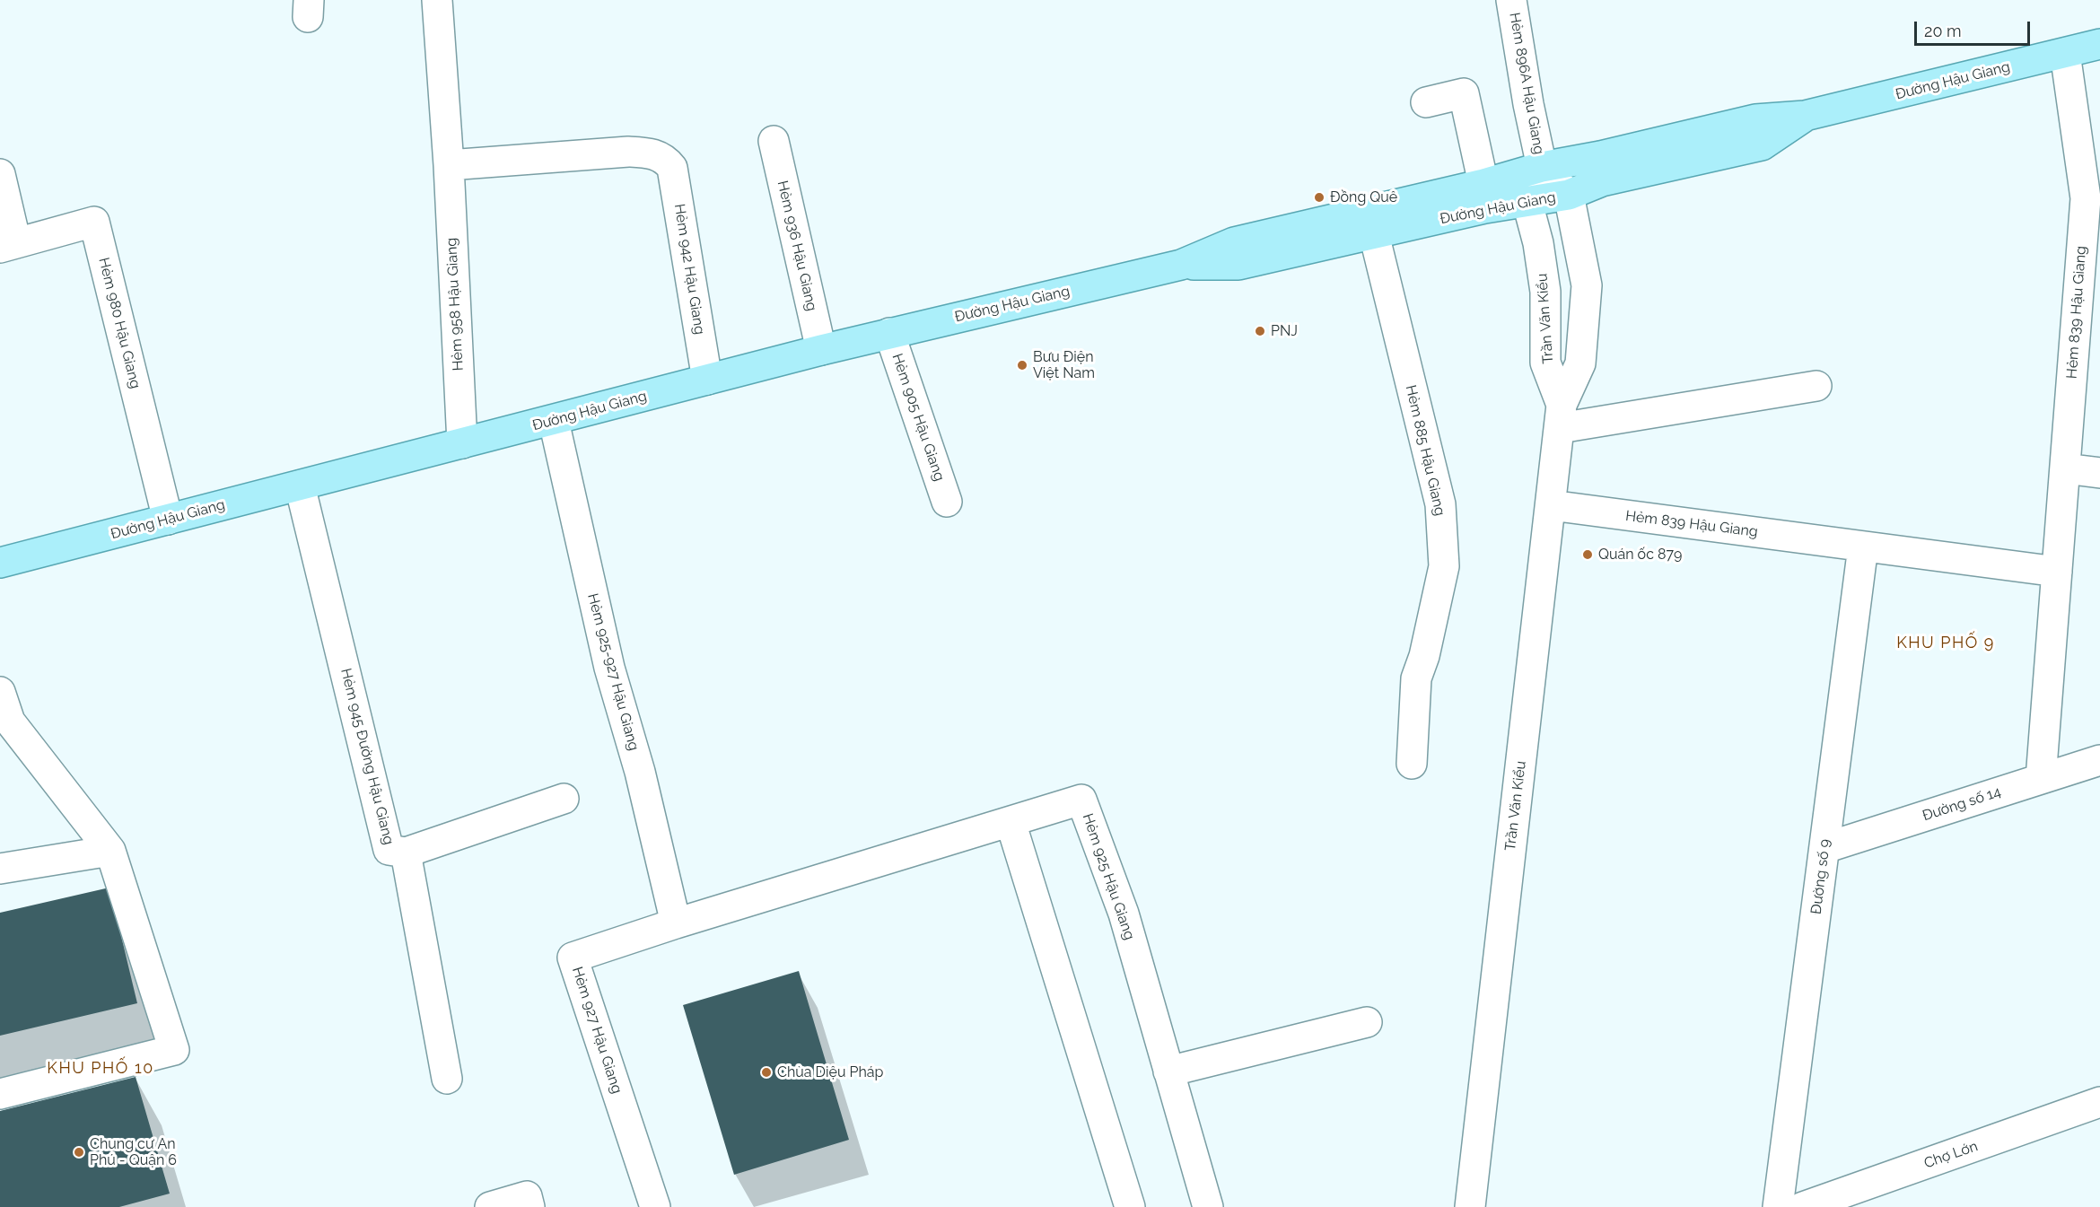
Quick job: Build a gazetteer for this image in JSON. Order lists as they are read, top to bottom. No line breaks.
{"streets":{"main road":["Đường Hậu Giang"],"street":["Hẻm 896A Hậu Giang","Hẻm 936 Hậu Giang","Hẻm 942 Hậu Giang","Hẻm 958 Hậu Giang","Hẻm 839 Hậu Giang","Trần Văn Kiểu","Hẻm 980 Hậu Giang","Hẻm 905 Hậu Giang","Hẻm 885 Hậu Giang","Hẻm 925-927 Hậu Giang","Hẻm 945 Đường Hậu Giang","Đường số 14","Hẻm 925 Hậu Giang","Đường số 9","Hẻm 927 Hậu Giang","Chợ Lớn"]},"crossings":[["Đường Hậu Giang","Hẻm 896A Hậu Giang"],["Đường Hậu Giang","Hẻm 936 Hậu Giang"],["Đường Hậu Giang","Hẻm 942 Hậu Giang"],["Đường Hậu Giang","Hẻm 958 Hậu Giang"],["Đường Hậu Giang","Hẻm 839 Hậu Giang"],["Đường Hậu Giang","Trần Văn Kiểu"],["Đường Hậu Giang","Hẻm 980 Hậu Giang"],["Đường Hậu Giang","Hẻm 905 Hậu Giang"],["Đường Hậu Giang","Hẻm 885 Hậu Giang"],["Đường Hậu Giang","Hẻm 925-927 Hậu Giang"],["Đường Hậu Giang","Hẻm 945 Đường Hậu Giang"],["Hẻm 942 Hậu Giang","Hẻm 958 Hậu Giang"],["Hẻm 839 Hậu Giang","Trần Văn Kiểu"],["Hẻm 839 Hậu Giang","Đường số 14"],["Hẻm 839 Hậu Giang","Đường số 9"],["Hẻm 925-927 Hậu Giang","Hẻm 925 Hậu Giang"],["Hẻm 925-927 Hậu Giang","Hẻm 927 Hậu Giang"],["Đường số 14","Đường số 9"],["Hẻm 925 Hậu Giang","Hẻm 927 Hậu Giang"]],"districts":["KHU PHỐ 9","KHU PHỐ 10"],"places":["Đồng Quê","PNJ","Bưu Điện Việt Nam","Quán ốc 879","Chùa Diệu Pháp","Chung cư An Phú - Quận 6"],"scale_bar":"20 m"}
